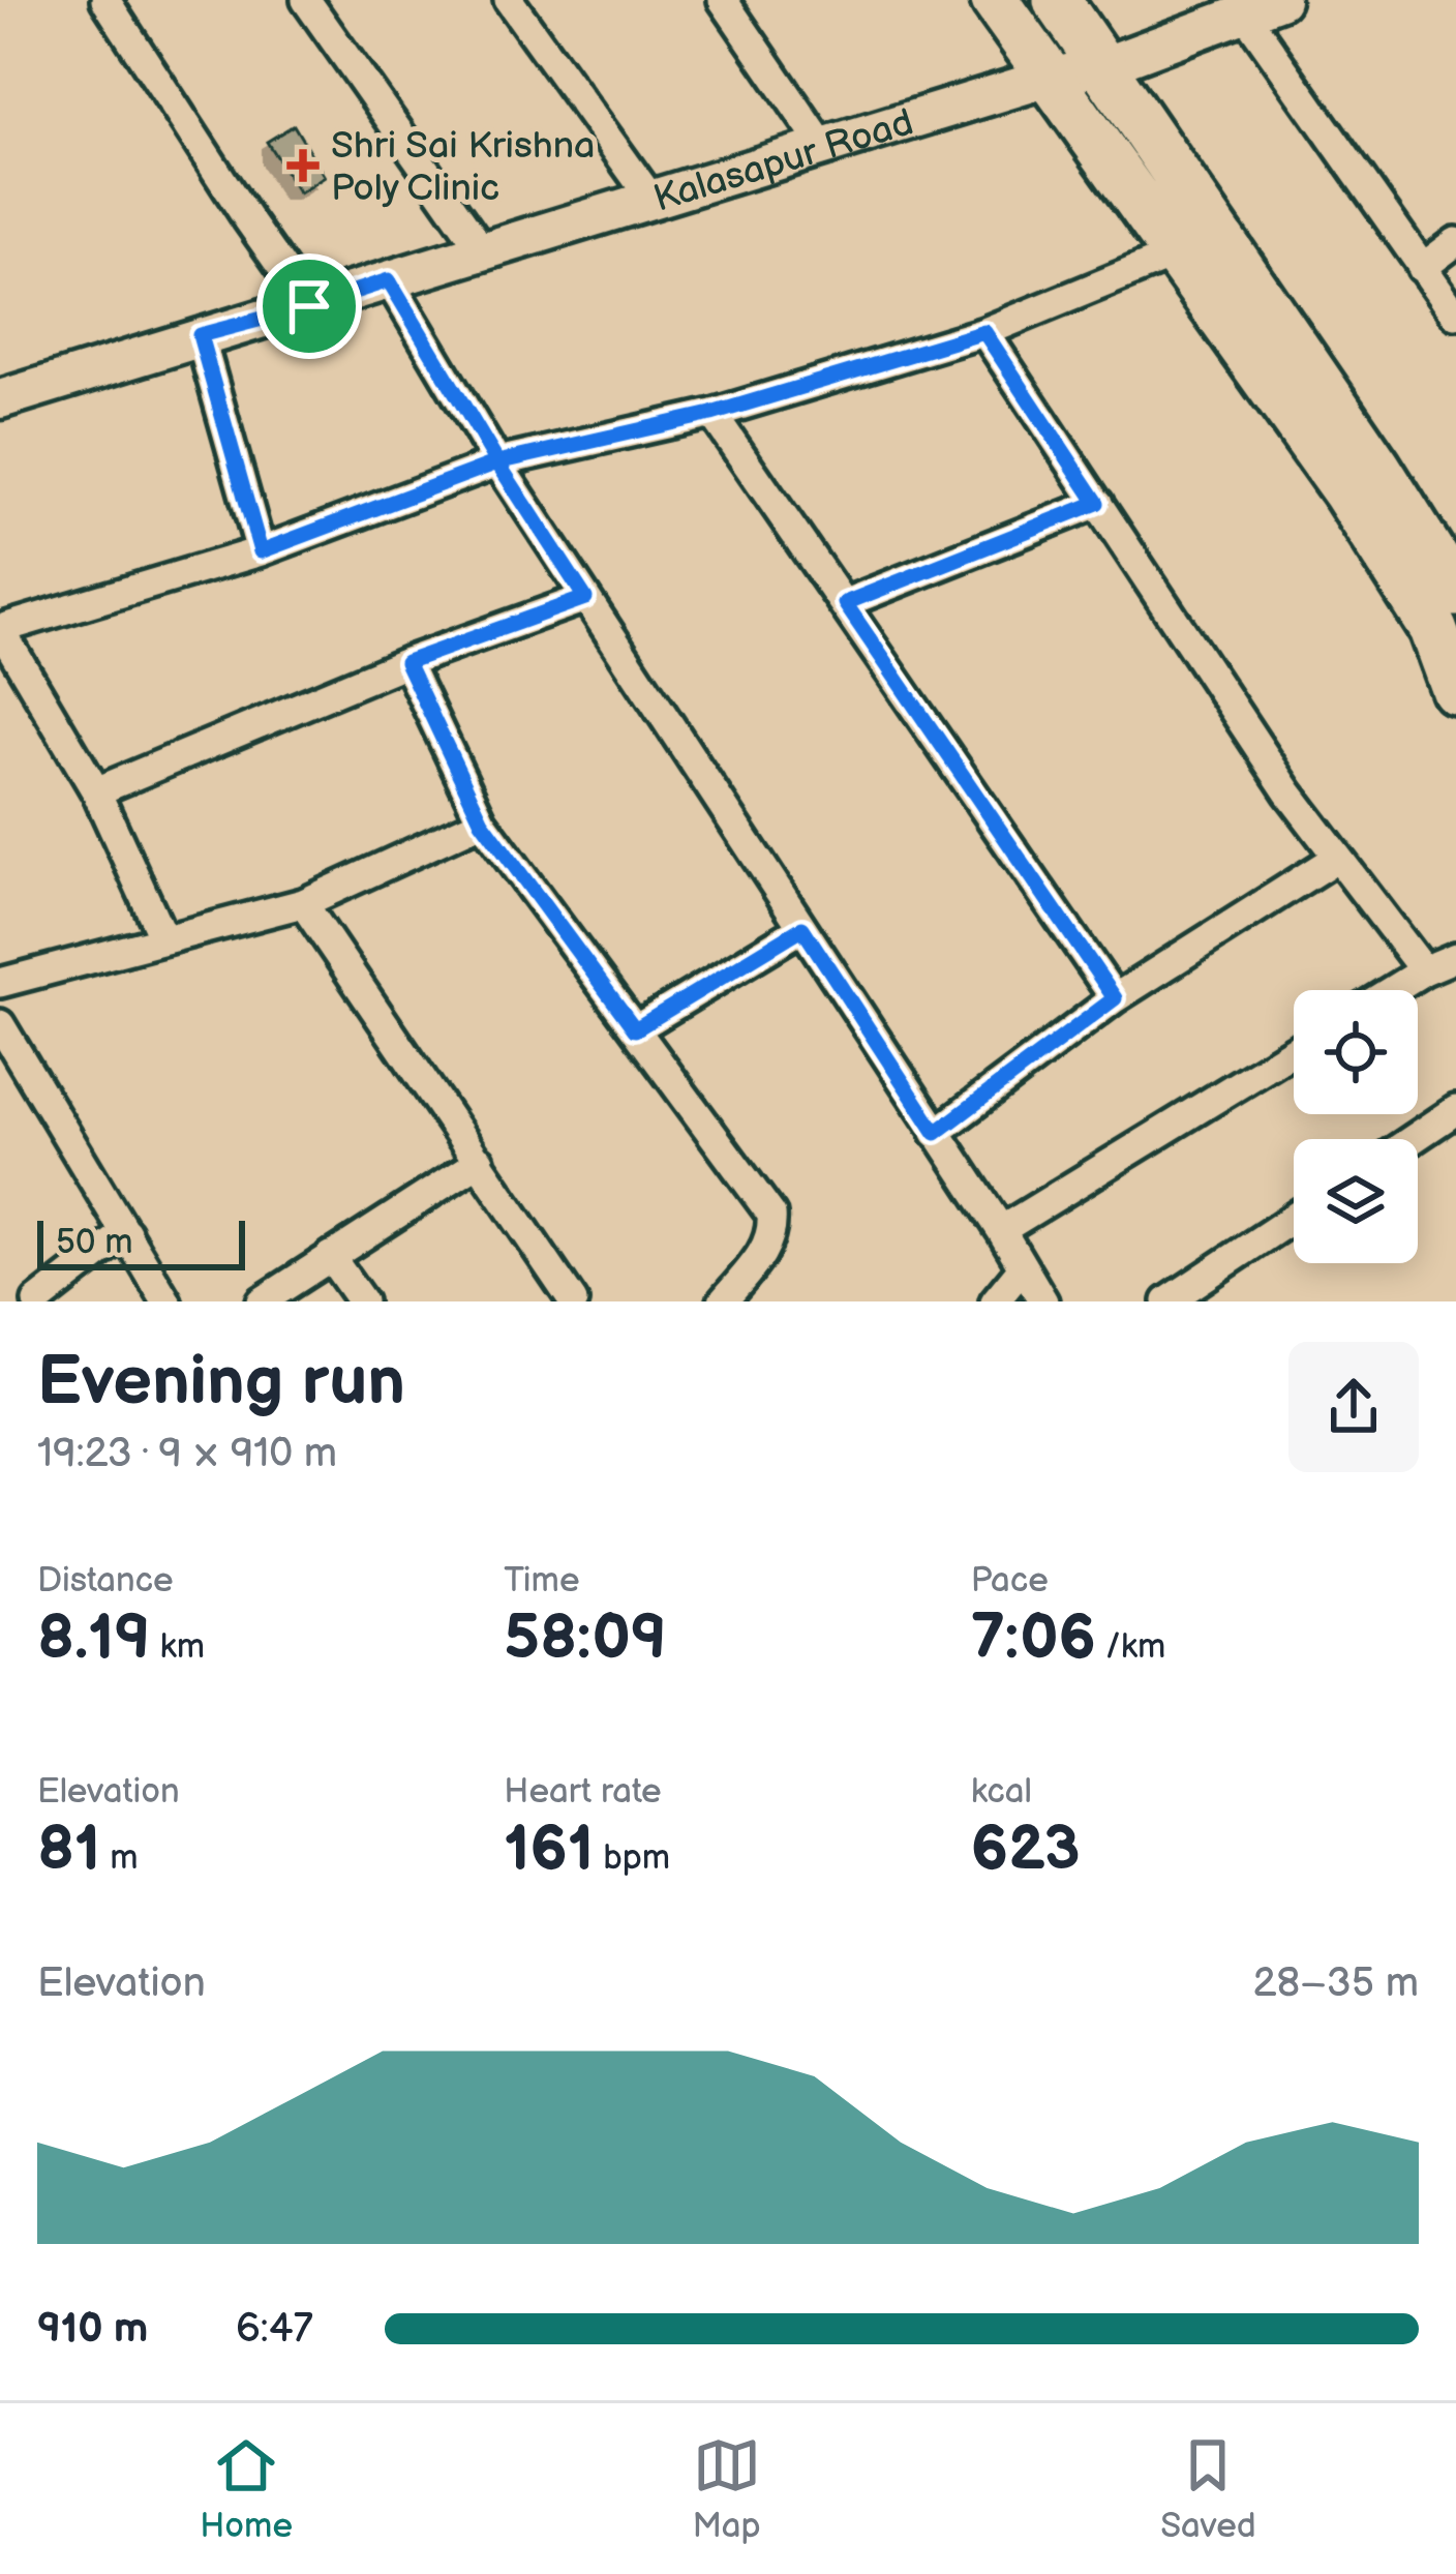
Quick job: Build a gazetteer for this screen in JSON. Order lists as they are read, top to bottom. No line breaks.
{"streets":{"street":["Kalasapur Road"]},"places":{"health":["Shri Sai Krishna Poly Clinic"]},"scale_bar":"50 m","page":{"scale":"50 m","heading":["Evening run","19:23 · 9 × 910 m"],"stats":[["Distance","8.19 km"],["Time","58:09"],["Pace","7:06 /km"],["Elevation","81 m"],["Heart rate","161 bpm"],["kcal","623"]],"chart":["Elevation","28–35 m"],"list":[{"name":"910 m","note":"6:47"}],"tabs":["Home","Map","Saved"]}}
